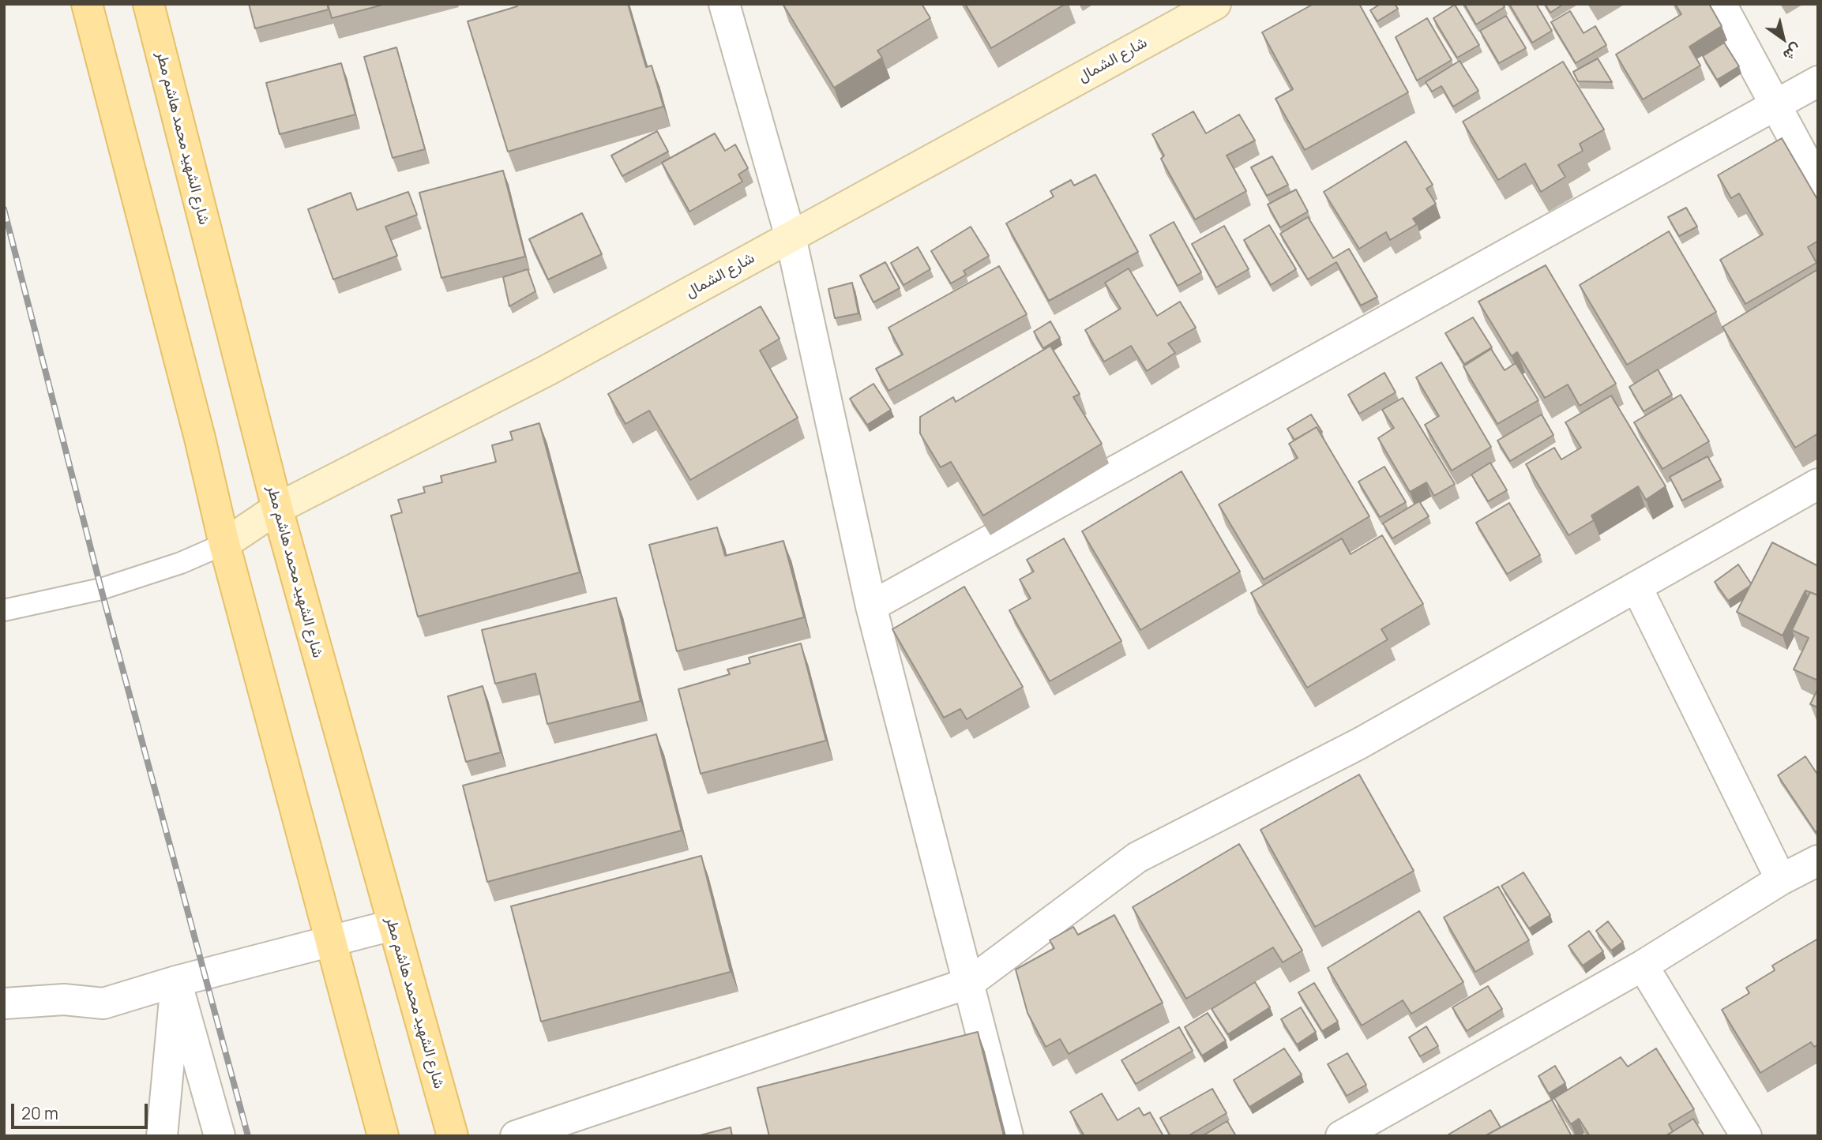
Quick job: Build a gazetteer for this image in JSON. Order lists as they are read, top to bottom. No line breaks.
{"streets":{"main road":["شارع الشهيد محمد هاشم مطر"],"street":["شارع الشمال"]},"crossings":[["شارع الشمال","شارع الشهيد محمد هاشم مطر"]],"scale_bar":"20 m","north":"bottom right"}
